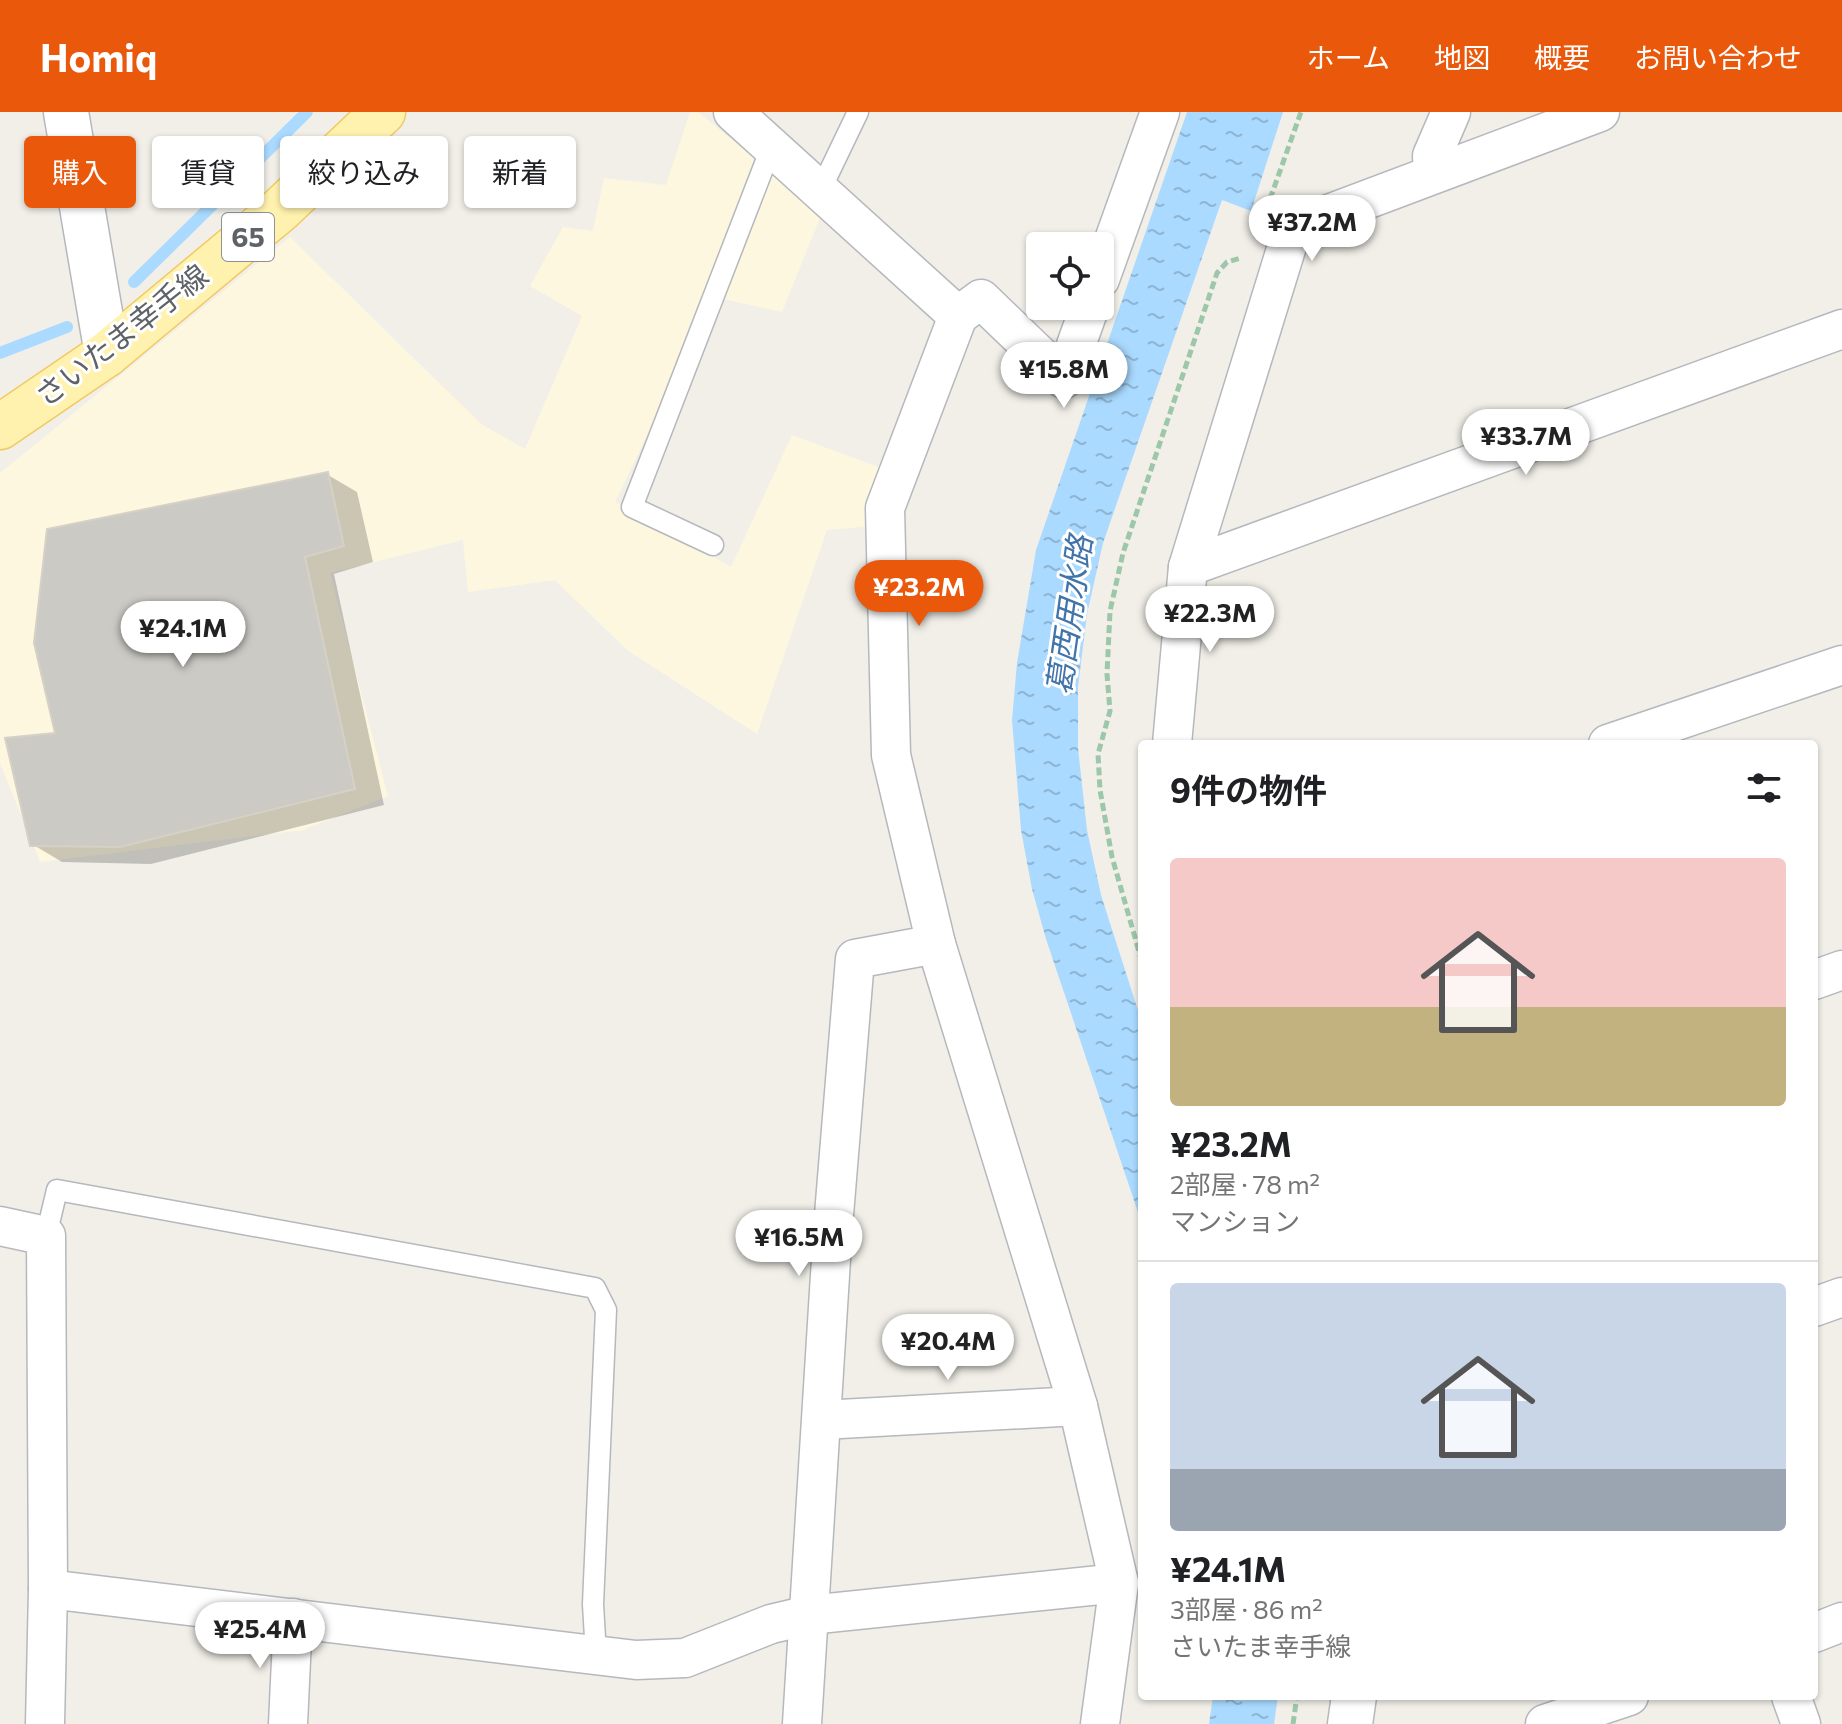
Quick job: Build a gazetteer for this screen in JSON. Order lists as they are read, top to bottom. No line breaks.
{"streets":{"main road":["65","さいたま幸手線"]},"water":["葛西用水路"],"page":{"header":"Homiq","nav":["ホーム","地図","概要","お問い合わせ"],"chip":["購入","賃貸","絞り込み","新着"],"price":["¥37.2M","¥15.8M","¥33.7M","¥23.2M","¥22.3M","¥24.1M","¥16.5M","¥20.4M","¥25.4M"],"heading":"9件の物件","list":[{"name":"¥23.2M","note":"2部屋 · 78 m² · マンション"},{"name":"¥24.1M","note":"3部屋 · 86 m² · さいたま幸手線"}]}}
